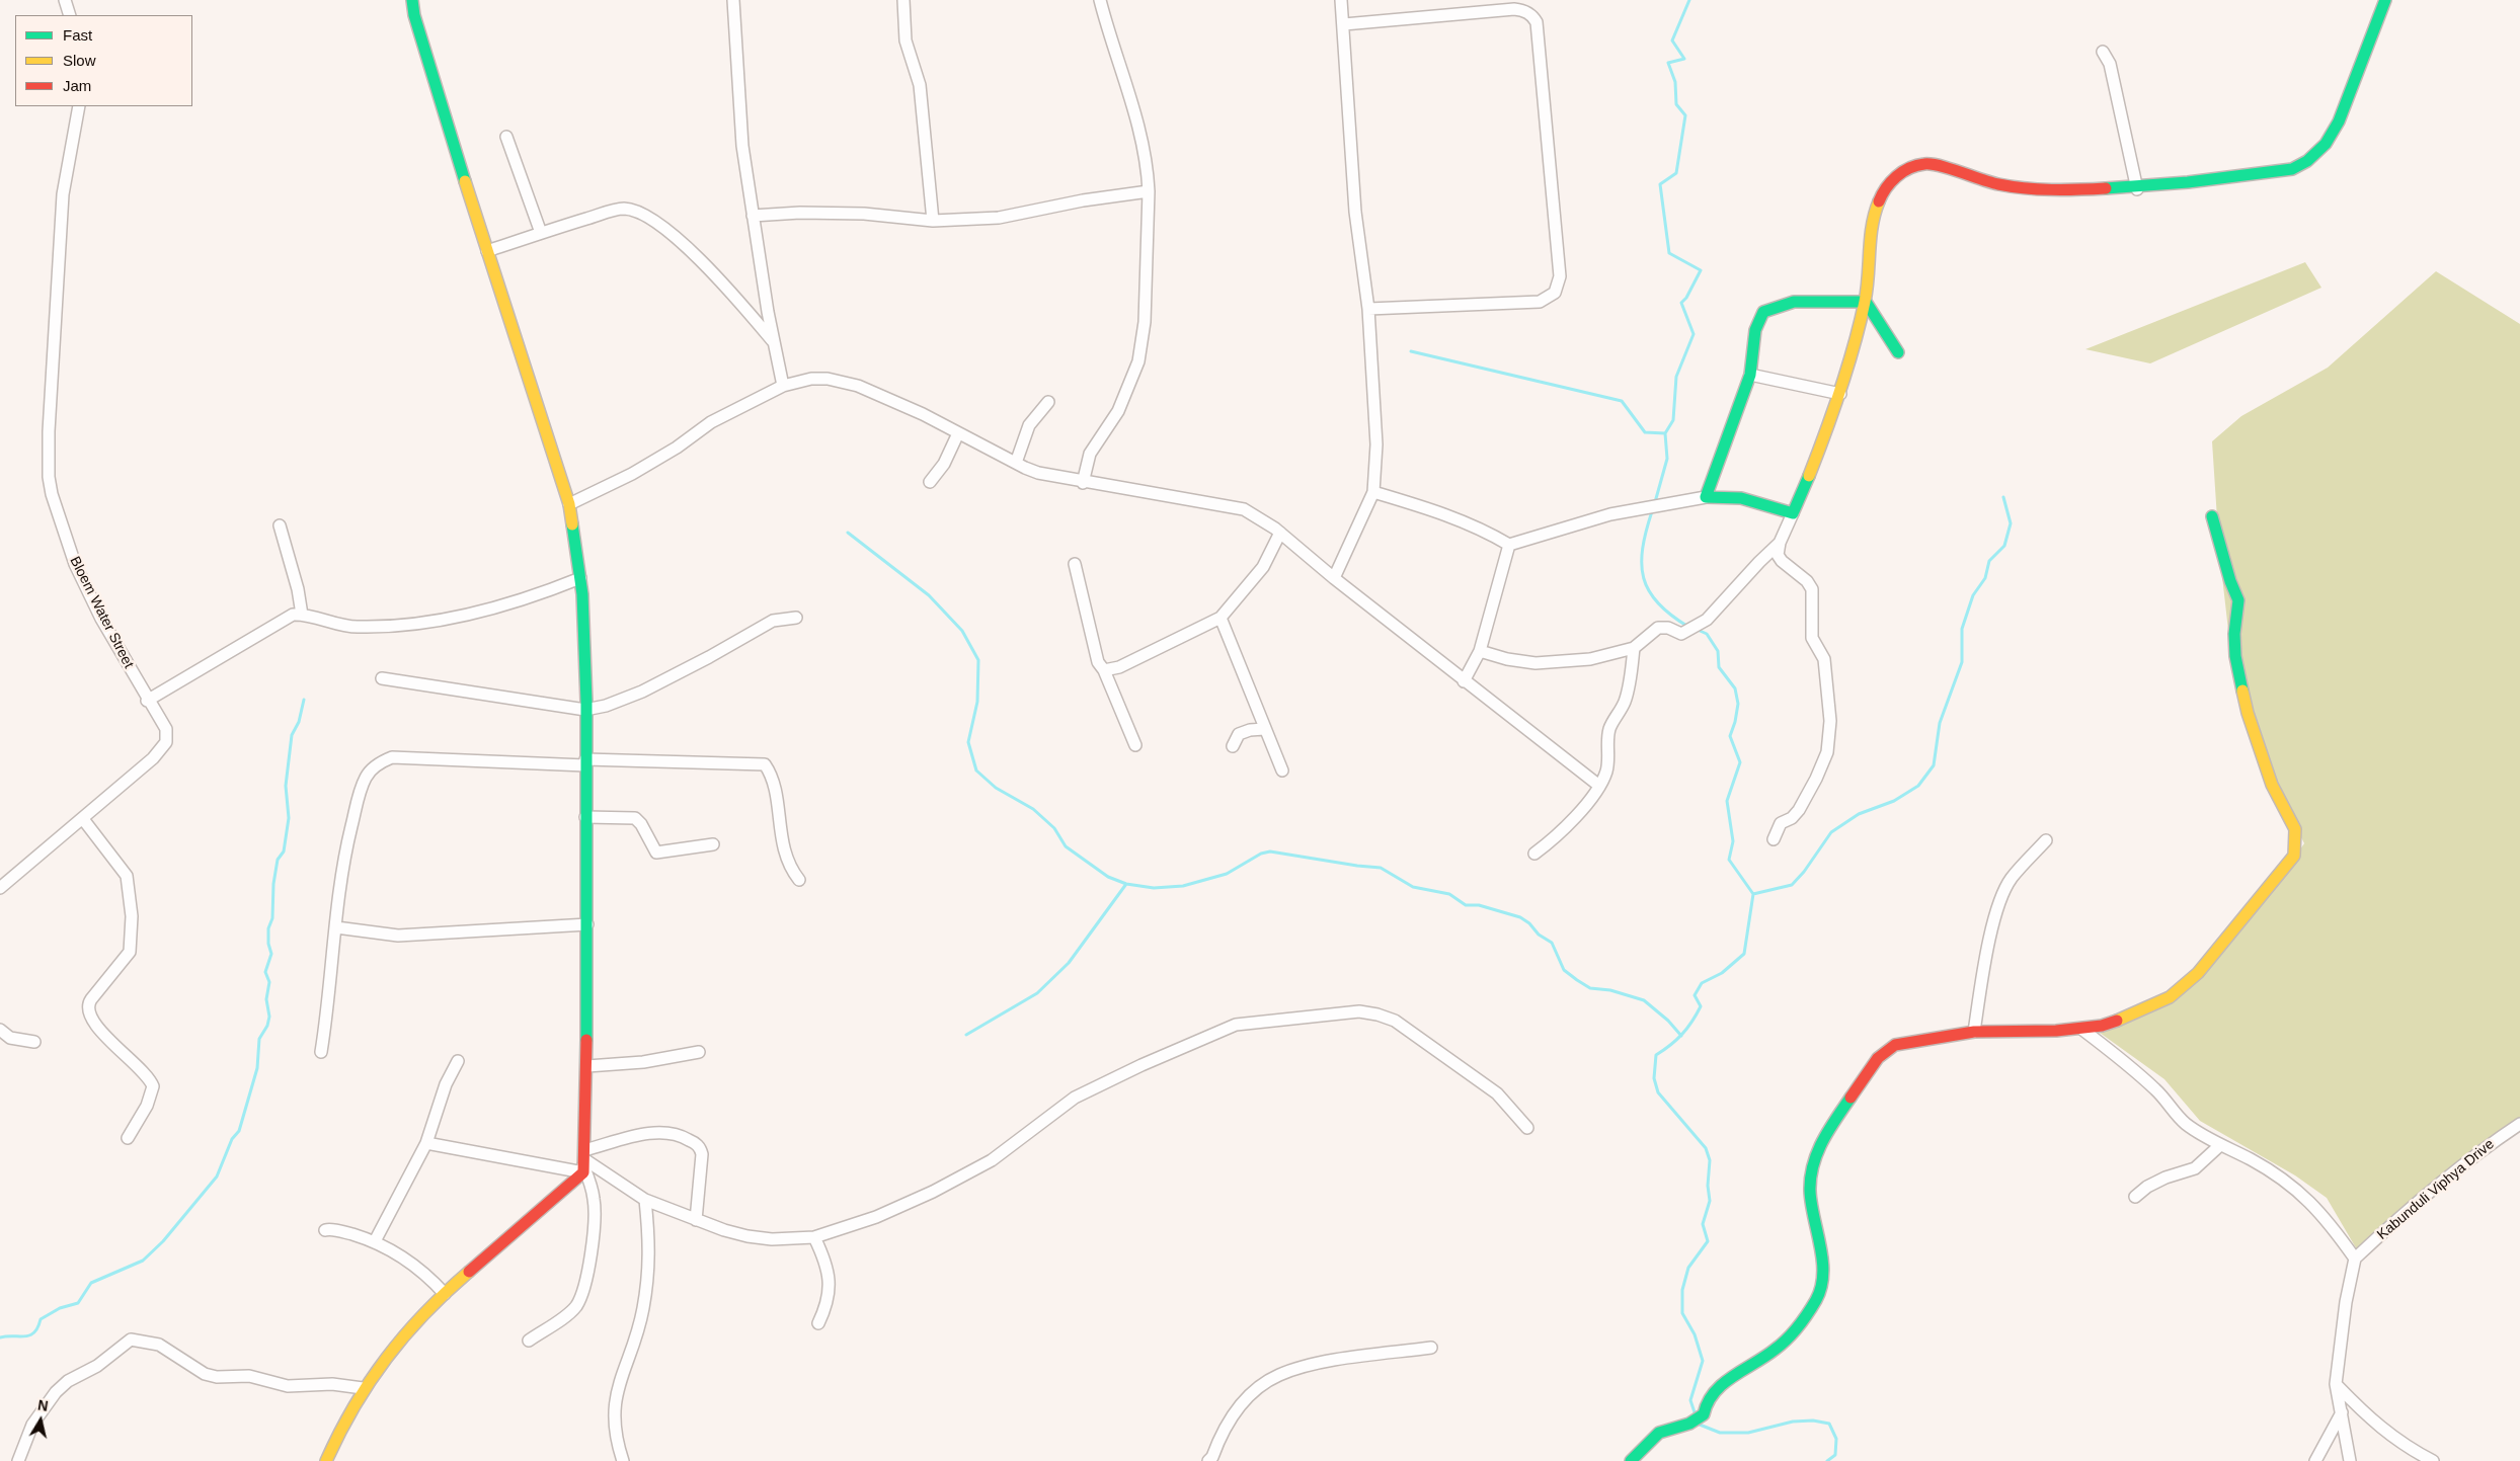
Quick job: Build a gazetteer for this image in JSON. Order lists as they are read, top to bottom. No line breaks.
{"streets":{"street":["Bloem Water Street","Kabunduli Viphya Drive"]},"legend":["Fast","Slow","Jam"],"north":"top"}
